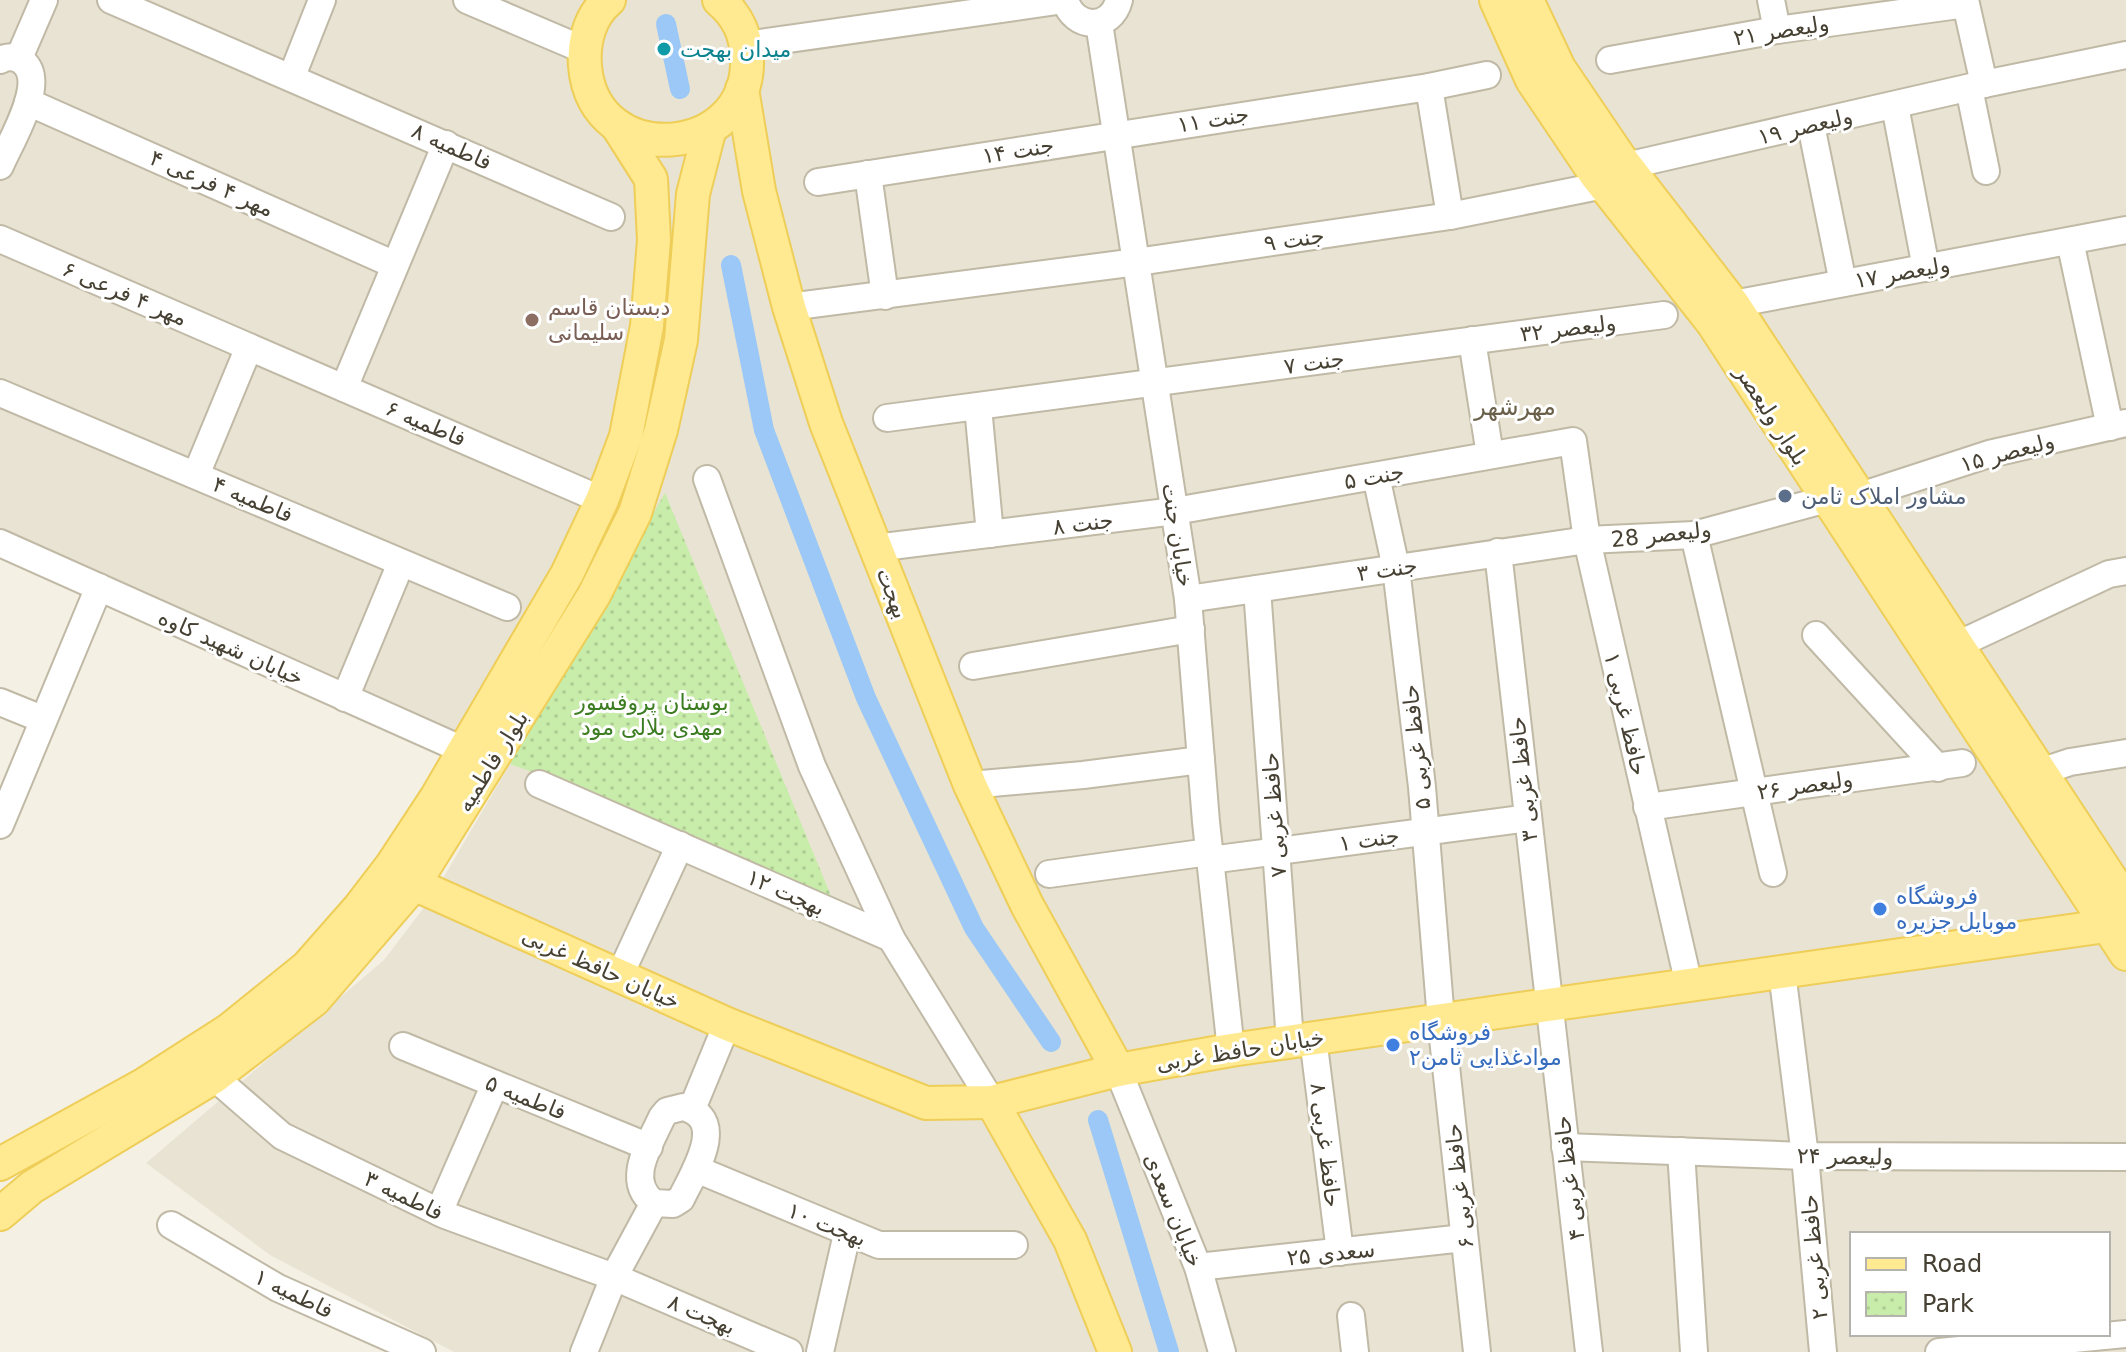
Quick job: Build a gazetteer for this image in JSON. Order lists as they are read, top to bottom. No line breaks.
{"streets":{"main road":["بلوار ولیعصر","بهجت","بلوار فاطمیه","خیابان حافظ غربی"],"street":["ولیعصر ۲۱","جنت ۱۱","ولیعصر ۱۹","فاطمیه ۸","جنت ۱۴","مهر ۴ فرعی ۴","جنت ۹","ولیعصر ۱۷","مهر ۴ فرعی ۶","ولیعصر ۳۲","جنت ۷","فاطمیه ۶","ولیعصر ۱۵","جنت ۵","فاطمیه ۴","جنت ۸","ولیعصر 28","خیابان جنت","جنت ۳","خیابان شهید کاوه","حافظ غربی ۱","حافظ غربی ۵","حافظ غربی ۳","ولیعصر ۲۶","حافظ غربی ۷","جنت ۱","بهجت ۱۲","فاطمیه ۵","حافظ غربی ۸","ولیعصر ۲۴","حافظ غربی ۴","حافظ غربی ۶","فاطمیه ۳","خیابان سعدی","بهجت ۱۰","سعدی ۲۵","حافظ غربی ۲","فاطمیه ۱","بهجت ۸"]},"crossings":[["ولیعصر ۲۱","ولیعصر ۱۹"],["جنت ۱۱","جنت ۱۴"],["جنت ۱۱","خیابان جنت"],["ولیعصر ۱۹","جنت ۹"],["ولیعصر ۱۹","بلوار ولیعصر"],["جنت ۱۴","خیابان جنت"],["جنت ۹","خیابان جنت"],["جنت ۹","بهجت"],["ولیعصر ۱۷","بلوار ولیعصر"],["مهر ۴ فرعی ۶","فاطمیه ۶"],["ولیعصر ۳۲","جنت ۷"],["جنت ۷","خیابان جنت"],["بلوار ولیعصر","ولیعصر ۱۵"],["بلوار ولیعصر","ولیعصر 28"],["بلوار ولیعصر","خیابان حافظ غربی"],["فاطمیه ۶","بلوار فاطمیه"],["جنت ۵","جنت ۸"],["جنت ۵","خیابان جنت"],["جنت ۵","حافظ غربی ۱"],["جنت ۵","حافظ غربی ۵"],["جنت ۸","خیابان جنت"],["جنت ۸","بهجت"],["ولیعصر 28","جنت ۳"],["ولیعصر 28","حافظ غربی ۱"],["خیابان جنت","جنت ۳"],["خیابان جنت","جنت ۱"],["خیابان جنت","خیابان حافظ غربی"],["جنت ۳","حافظ غربی ۱"],["جنت ۳","حافظ غربی ۵"],["جنت ۳","حافظ غربی ۳"],["جنت ۳","حافظ غربی ۷"],["بهجت","خیابان حافظ غربی"],["بهجت","خیابان سعدی"],["خیابان شهید کاوه","بلوار فاطمیه"],["حافظ غربی ۱","ولیعصر ۲۶"],["حافظ غربی ۱","خیابان حافظ غربی"],["حافظ غربی ۵","جنت ۱"],["حافظ غربی ۵","خیابان حافظ غربی"],["حافظ غربی ۵","حافظ غربی ۶"],["بلوار فاطمیه","خیابان حافظ غربی"],["بلوار فاطمیه","فاطمیه ۳"],["حافظ غربی ۳","جنت ۱"],["حافظ غربی ۳","خیابان حافظ غربی"],["حافظ غربی ۳","حافظ غربی ۴"],["حافظ غربی ۷","جنت ۱"],["حافظ غربی ۷","خیابان حافظ غربی"],["حافظ غربی ۷","حافظ غربی ۸"],["خیابان حافظ غربی","حافظ غربی ۸"],["خیابان حافظ غربی","حافظ غربی ۴"],["خیابان حافظ غربی","حافظ غربی ۶"],["خیابان حافظ غربی","خیابان سعدی"],["خیابان حافظ غربی","حافظ غربی ۲"],["حافظ غربی ۸","سعدی ۲۵"],["ولیعصر ۲۴","حافظ غربی ۴"],["ولیعصر ۲۴","حافظ غربی ۲"],["حافظ غربی ۶","سعدی ۲۵"],["فاطمیه ۳","بهجت ۸"],["خیابان سعدی","سعدی ۲۵"]],"districts":["مهرشهر"],"parks":["بوستان پروفسور مهدی بلالی مود"],"places":["میدان بهجت","دبستان قاسم سلیمانی","مشاور املاک ثامن","فروشگاه موبایل جزیره","فروشگاه موادغذایی ثامن۲"],"legend":["Road","Park"]}
